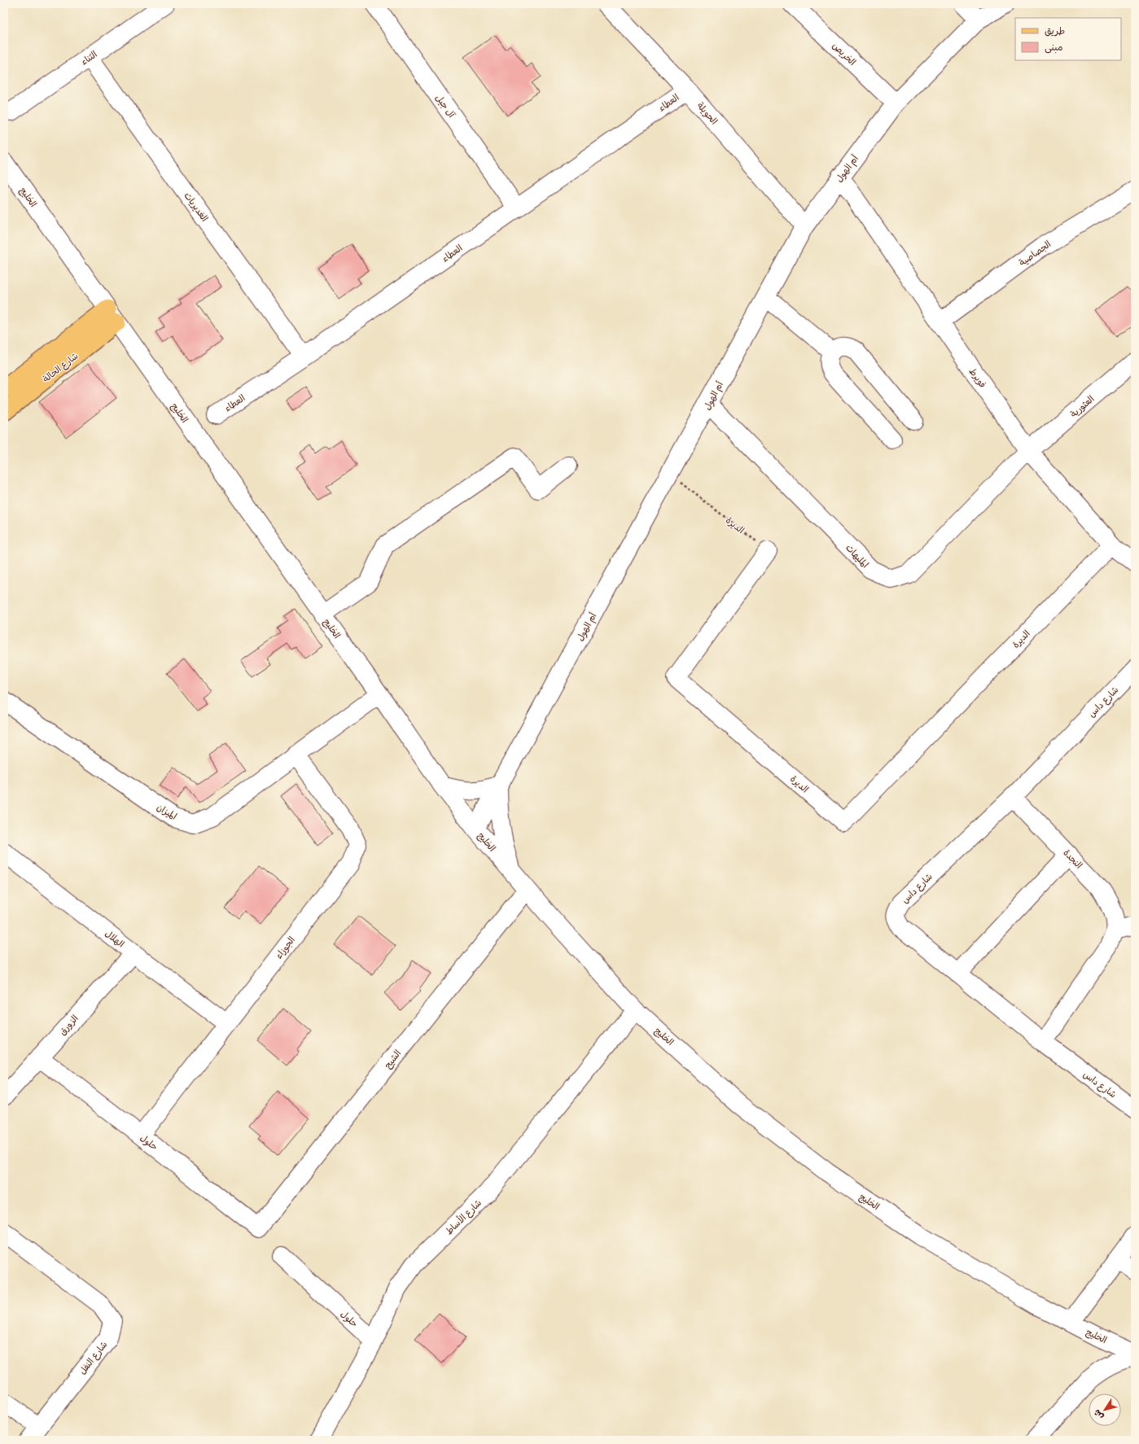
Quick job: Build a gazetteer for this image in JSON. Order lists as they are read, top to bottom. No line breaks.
{"streets":{"main road":["شارع الحالة"],"street":["الخريص","الثناء","العطاء","آل جيل","الحويلة","أم الهول","الخليج","الغديريات","الجصاصية","فويرط","العثورية","الديرة","المليهات","شارع داس","الميزان","النجدة","الهلال","الجوزاء","الزورق","الشيح","حلول","شارع الأساط","شارع النفل"]},"crossings":[["الخريص","أم الهول"],["الثناء","الغديريات"],["العطاء","آل جيل"],["العطاء","الحويلة"],["العطاء","الغديريات"],["الحويلة","أم الهول"],["أم الهول","الخليج"],["أم الهول","فويرط"],["أم الهول","الديرة"],["أم الهول","المليهات"],["الخليج","شارع الحالة"],["الخليج","الميزان"],["الخليج","الشيح"],["الخليج","شارع الأساط"],["الجصاصية","فويرط"],["فويرط","العثورية"],["فويرط","الديرة"],["فويرط","المليهات"],["العثورية","المليهات"],["شارع داس","النجدة"],["الميزان","الجوزاء"],["الهلال","الجوزاء"],["الهلال","الزورق"],["الجوزاء","حلول"],["الزورق","حلول"],["الشيح","حلول"],["حلول","شارع الأساط"]],"legend":["طريق","مبنى"],"north":"bottom left"}
